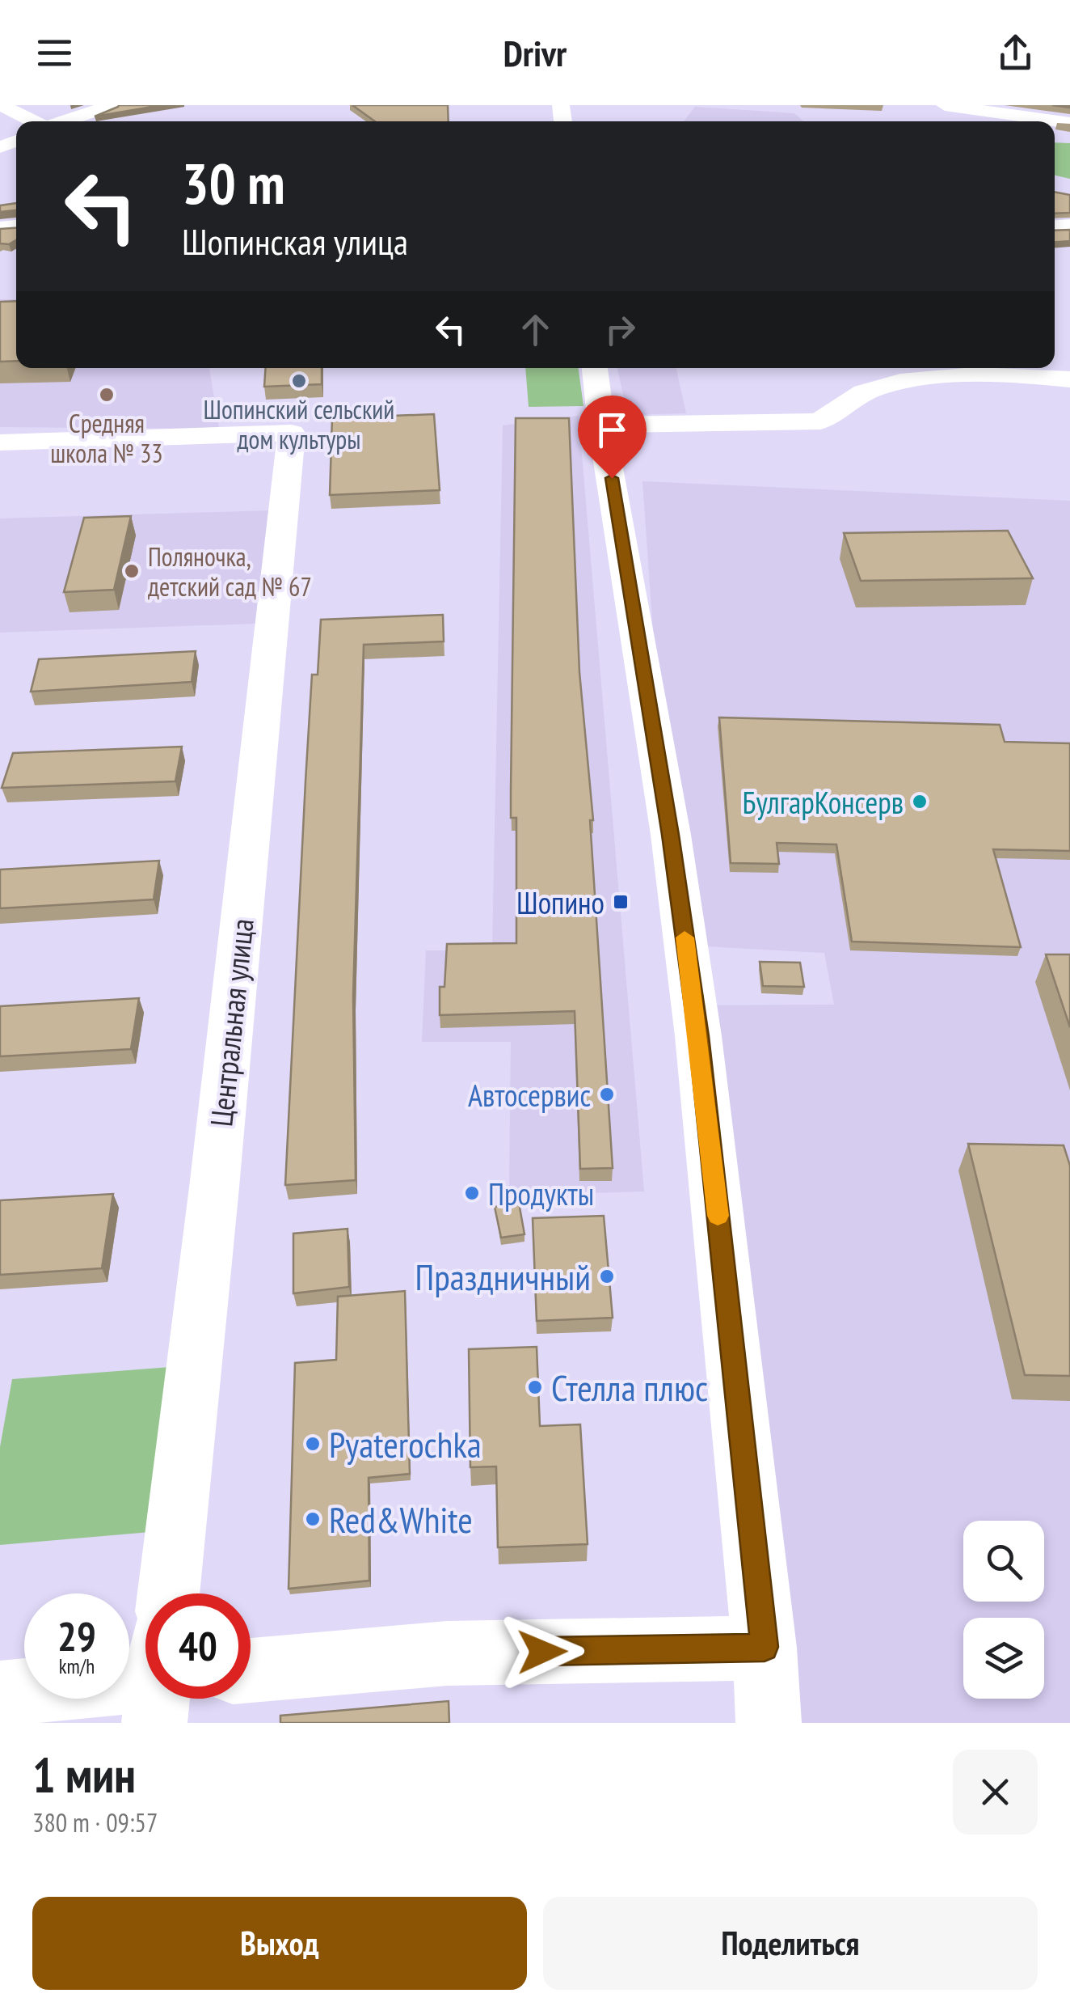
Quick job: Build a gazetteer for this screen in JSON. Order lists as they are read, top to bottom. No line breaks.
{"streets":{"street":["Центральная улица"]},"places":{"other":["Шопинский сельский дом культуры","Средняя школа № 33","Поляночка, детский сад № 67","БулгарКонсерв","Автосервис","Продукты","Праздничный","Стелла плюс","Pyaterochka","Red&White"],"transit":["Шопино"]},"page":{"header":"Drivr","turn":["30 m","Шопинская улица"],"speed":"29 km/h","limit":"40","heading":["1 мин","380 m · 09:57"],"buttons":["Выход","Поделиться"]}}
